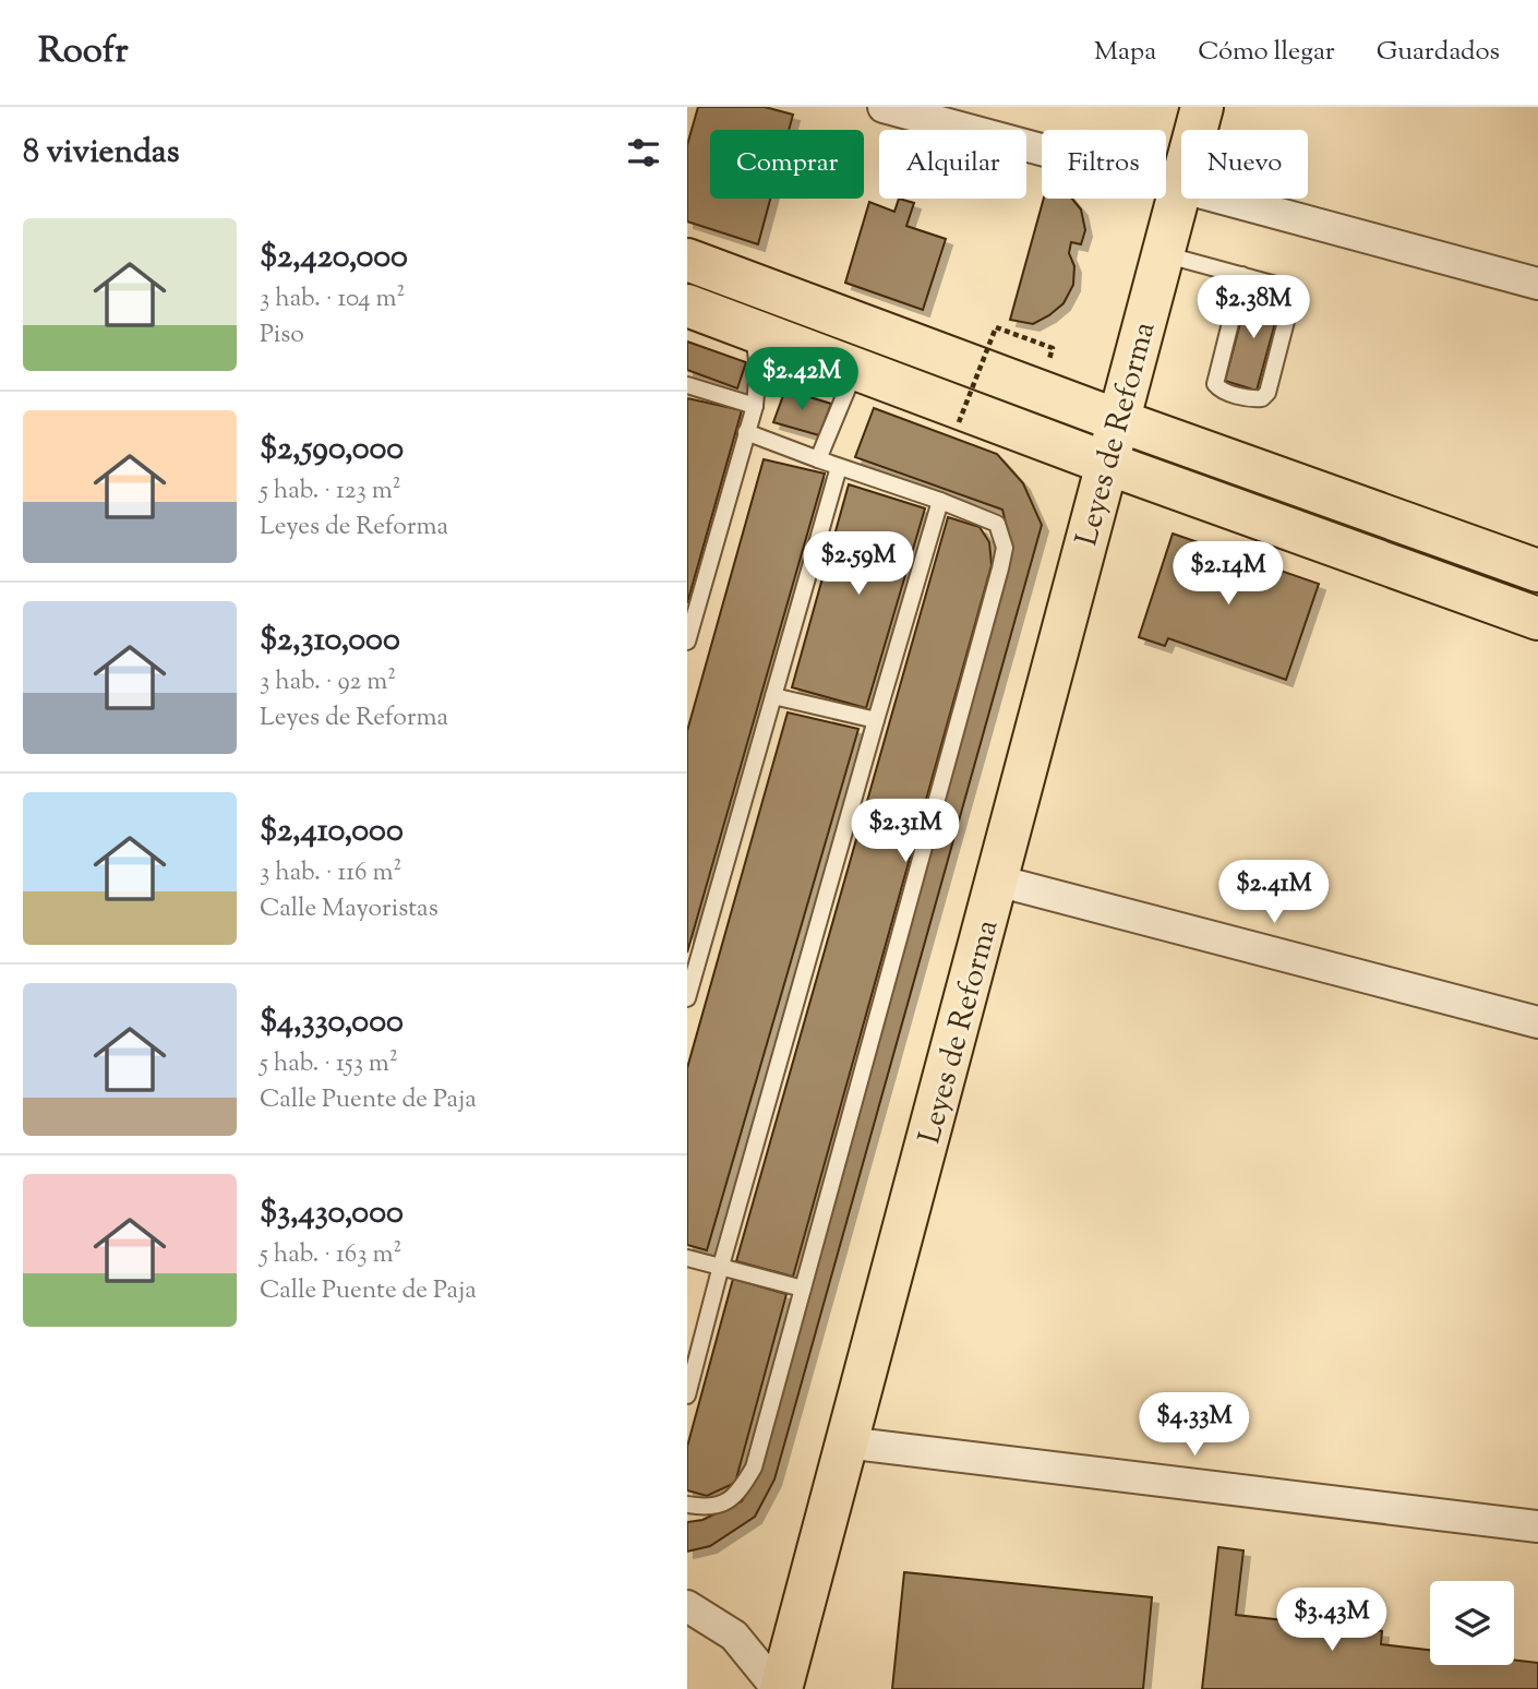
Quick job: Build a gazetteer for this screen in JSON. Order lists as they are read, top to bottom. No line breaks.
{"streets":{"main road":["Leyes de Reforma"]},"page":{"header":"Roofr","nav":["Mapa","Cómo llegar","Guardados"],"heading":"8 viviendas","chip":["Comprar","Alquilar","Filtros","Nuevo"],"list":[{"name":"$2,420,000","note":"3 hab. · 104 m² · Piso"},{"name":"$2,590,000","note":"5 hab. · 123 m² · Leyes de Reforma"},{"name":"$2,310,000","note":"3 hab. · 92 m² · Leyes de Reforma"},{"name":"$2,410,000","note":"3 hab. · 116 m² · Calle Mayoristas"},{"name":"$4,330,000","note":"5 hab. · 153 m² · Calle Puente de Paja"},{"name":"$3,430,000","note":"5 hab. · 163 m² · Calle Puente de Paja"}],"price":["$2.38M","$2.42M","$2.59M","$2.14M","$2.31M","$2.41M","$4.33M","$3.43M"]}}
